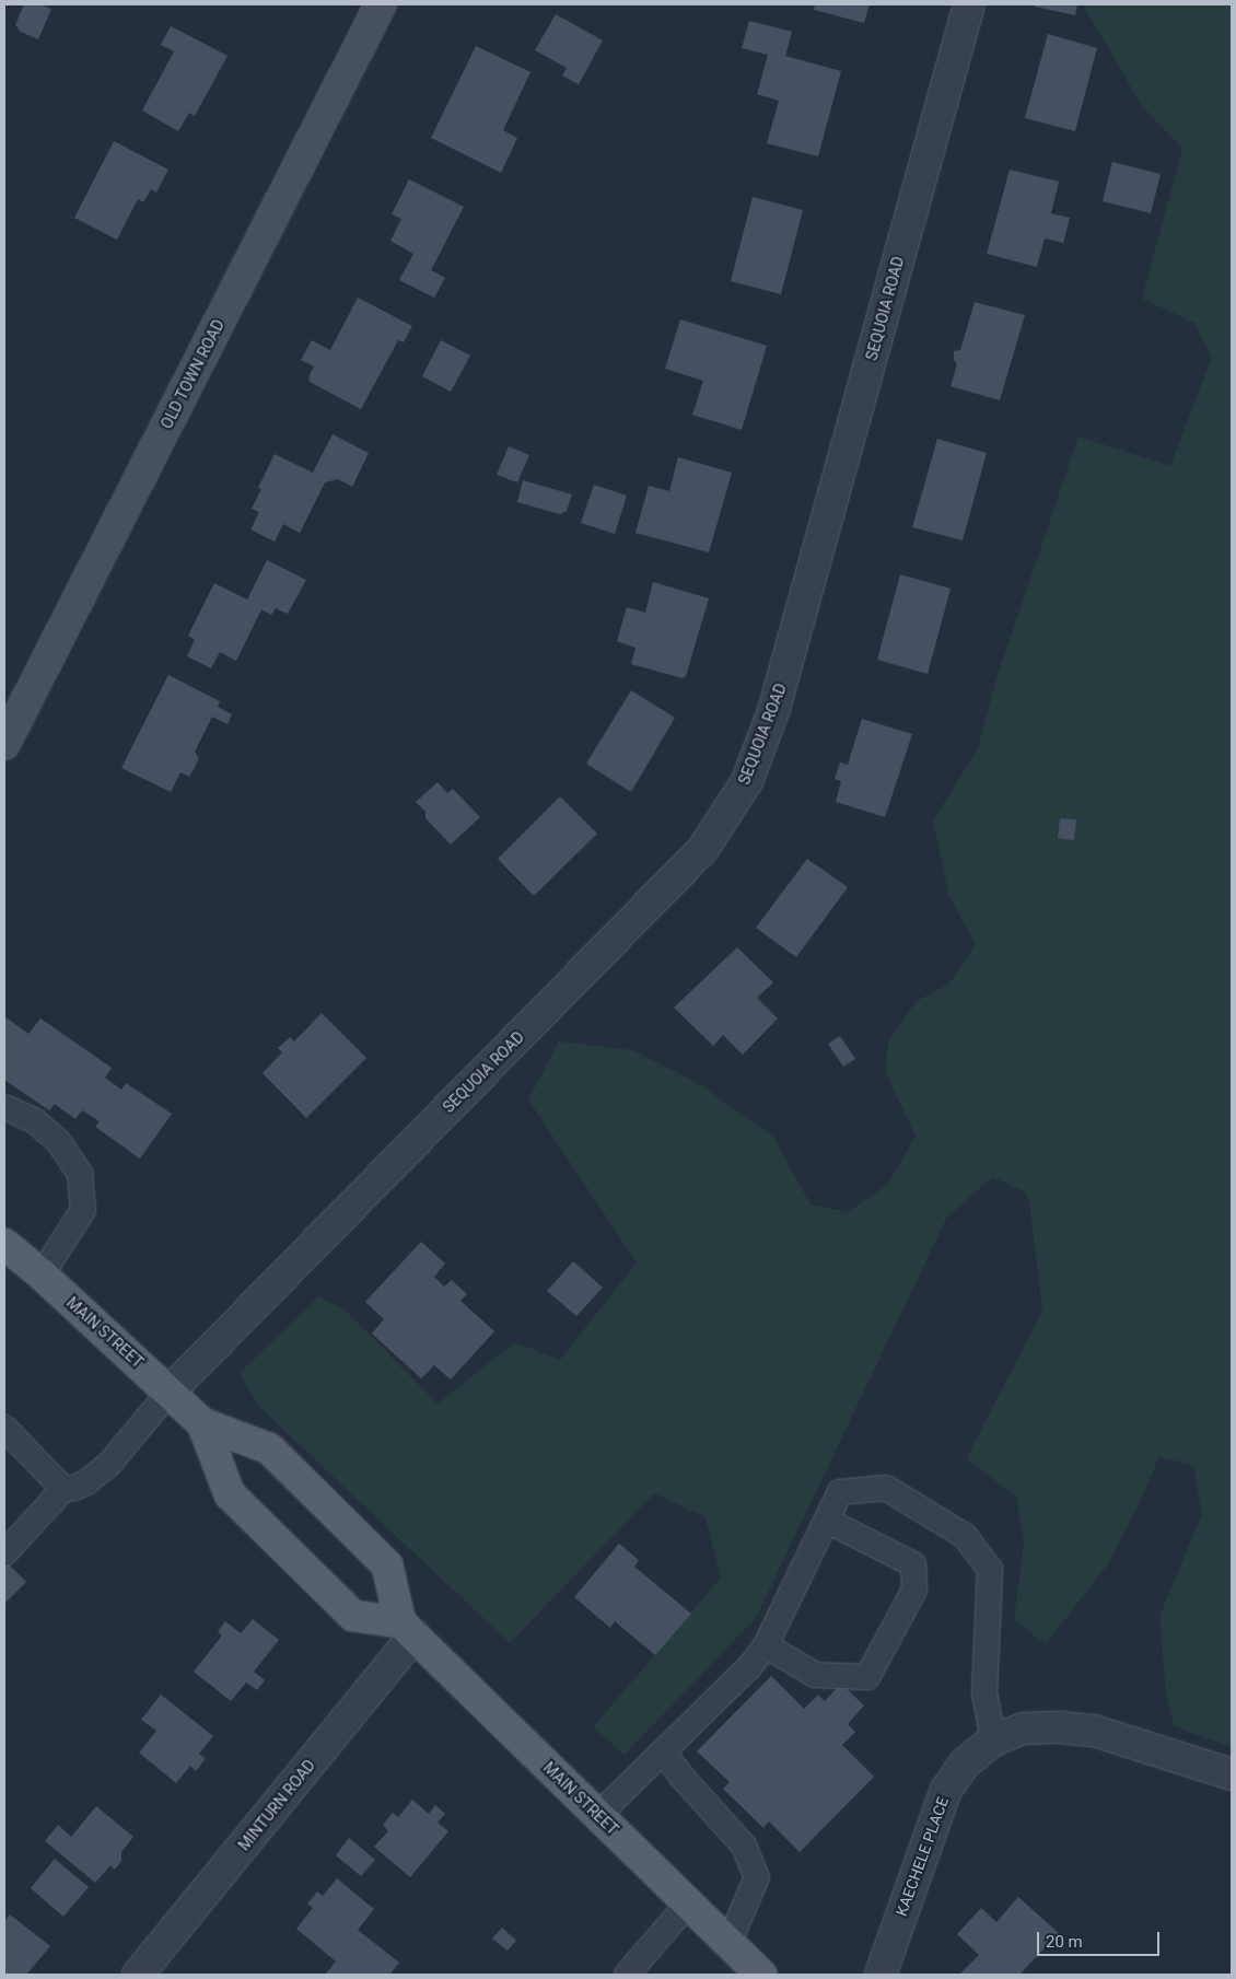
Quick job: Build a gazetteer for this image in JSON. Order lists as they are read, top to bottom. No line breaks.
{"streets":{"main road":["OLD TOWN ROAD","MAIN STREET"],"street":["SEQUOIA ROAD","MINTURN ROAD","KAECHELE PLACE"]},"crossings":[["SEQUOIA ROAD","MAIN STREET"],["MAIN STREET","MINTURN ROAD"]],"scale_bar":"20 m"}
